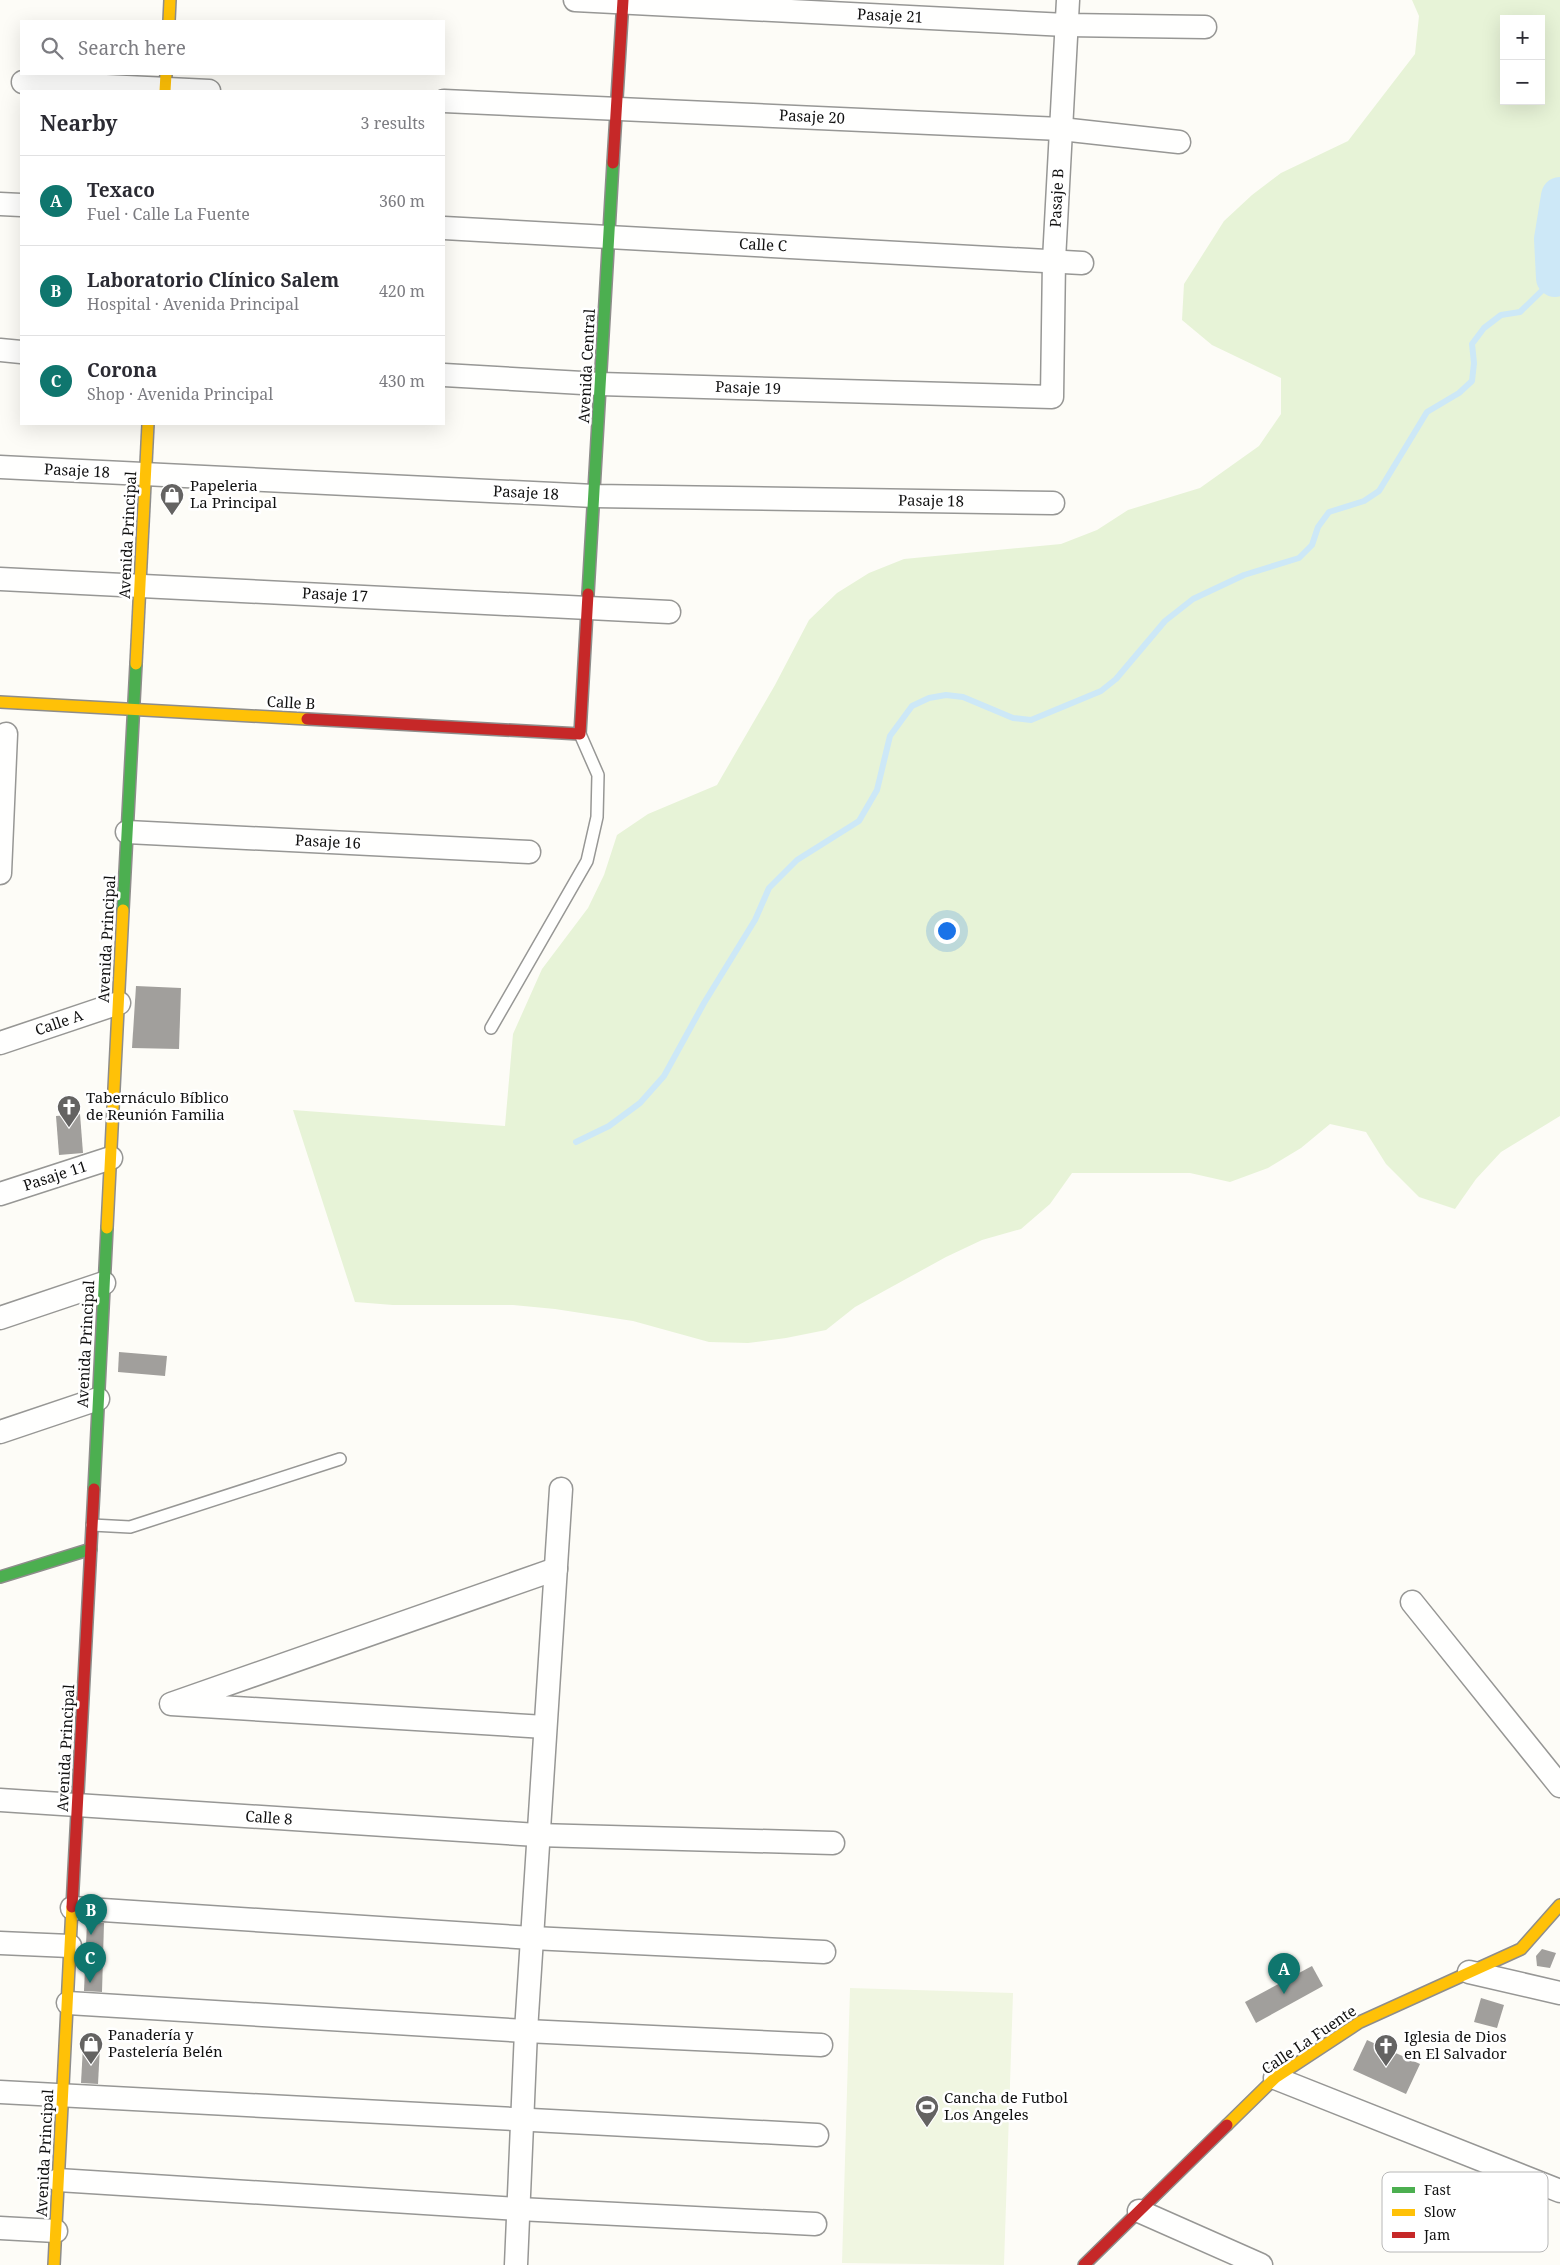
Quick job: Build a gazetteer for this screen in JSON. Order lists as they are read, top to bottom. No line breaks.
{"streets":{"street":["Pasaje 21","Pasaje 20","Pasaje B","Calle C","Avenida Central","Pasaje 19","Pasaje 18","Avenida Principal","Pasaje 17","Calle B","Pasaje 16","Calle A","Pasaje 11","Calle 8","Calle La Fuente"]},"crossings":[["Pasaje 21","Pasaje B"],["Pasaje 21","Avenida Central"],["Pasaje 20","Pasaje B"],["Pasaje 20","Avenida Central"],["Pasaje B","Calle C"],["Pasaje B","Pasaje 19"],["Calle C","Avenida Central"],["Avenida Central","Pasaje 19"],["Avenida Central","Pasaje 18"],["Avenida Central","Pasaje 17"],["Avenida Central","Calle B"],["Pasaje 18","Avenida Principal"],["Avenida Principal","Pasaje 17"],["Avenida Principal","Calle B"],["Avenida Principal","Pasaje 16"],["Avenida Principal","Calle A"],["Avenida Principal","Pasaje 11"],["Avenida Principal","Calle 8"]],"places":{"shop":["Papeleria La Principal","Panadería y Pastelería Belén"],"church":["Tabernáculo Bíblico de Reunión Familia","Iglesia de Dios en El Salvador"],"sports":["Cancha de Futbol Los Angeles"]},"legend":["Fast","Slow","Jam"],"page":{"map_buttons":["+","−"],"search":"Search here","heading":["Nearby","3 results"],"list":[{"mark":"A","name":"Texaco","note":"Fuel · Calle La Fuente","value":"360 m"},{"mark":"B","name":"Laboratorio Clínico Salem","note":"Hospital · Avenida Principal","value":"420 m"},{"mark":"C","name":"Corona","note":"Shop · Avenida Principal","value":"430 m"}],"pins":["B","C","A"]}}
